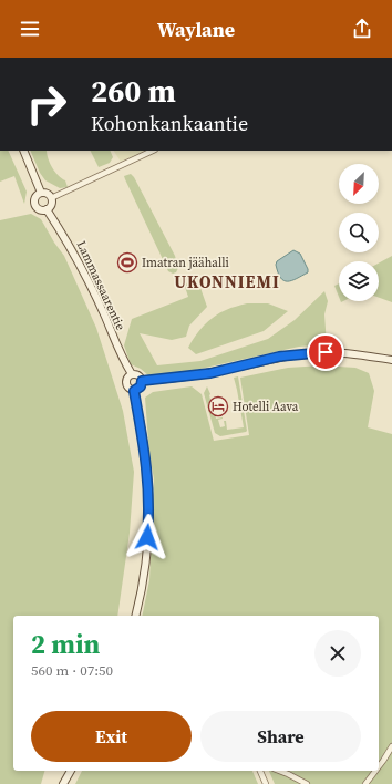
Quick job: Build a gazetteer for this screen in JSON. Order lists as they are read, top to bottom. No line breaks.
{"streets":{"street":["Lammassaarentie"]},"districts":["UKONNIEMI"],"places":{"sports":["Imatran jäähalli"],"hotel":["Hotelli Aava"]},"north":"bottom left","page":{"header":"Waylane","turn":["260 m","Kohonkankaantie"],"heading":["2 min","560 m · 07:50"],"buttons":["Exit","Share"]}}
